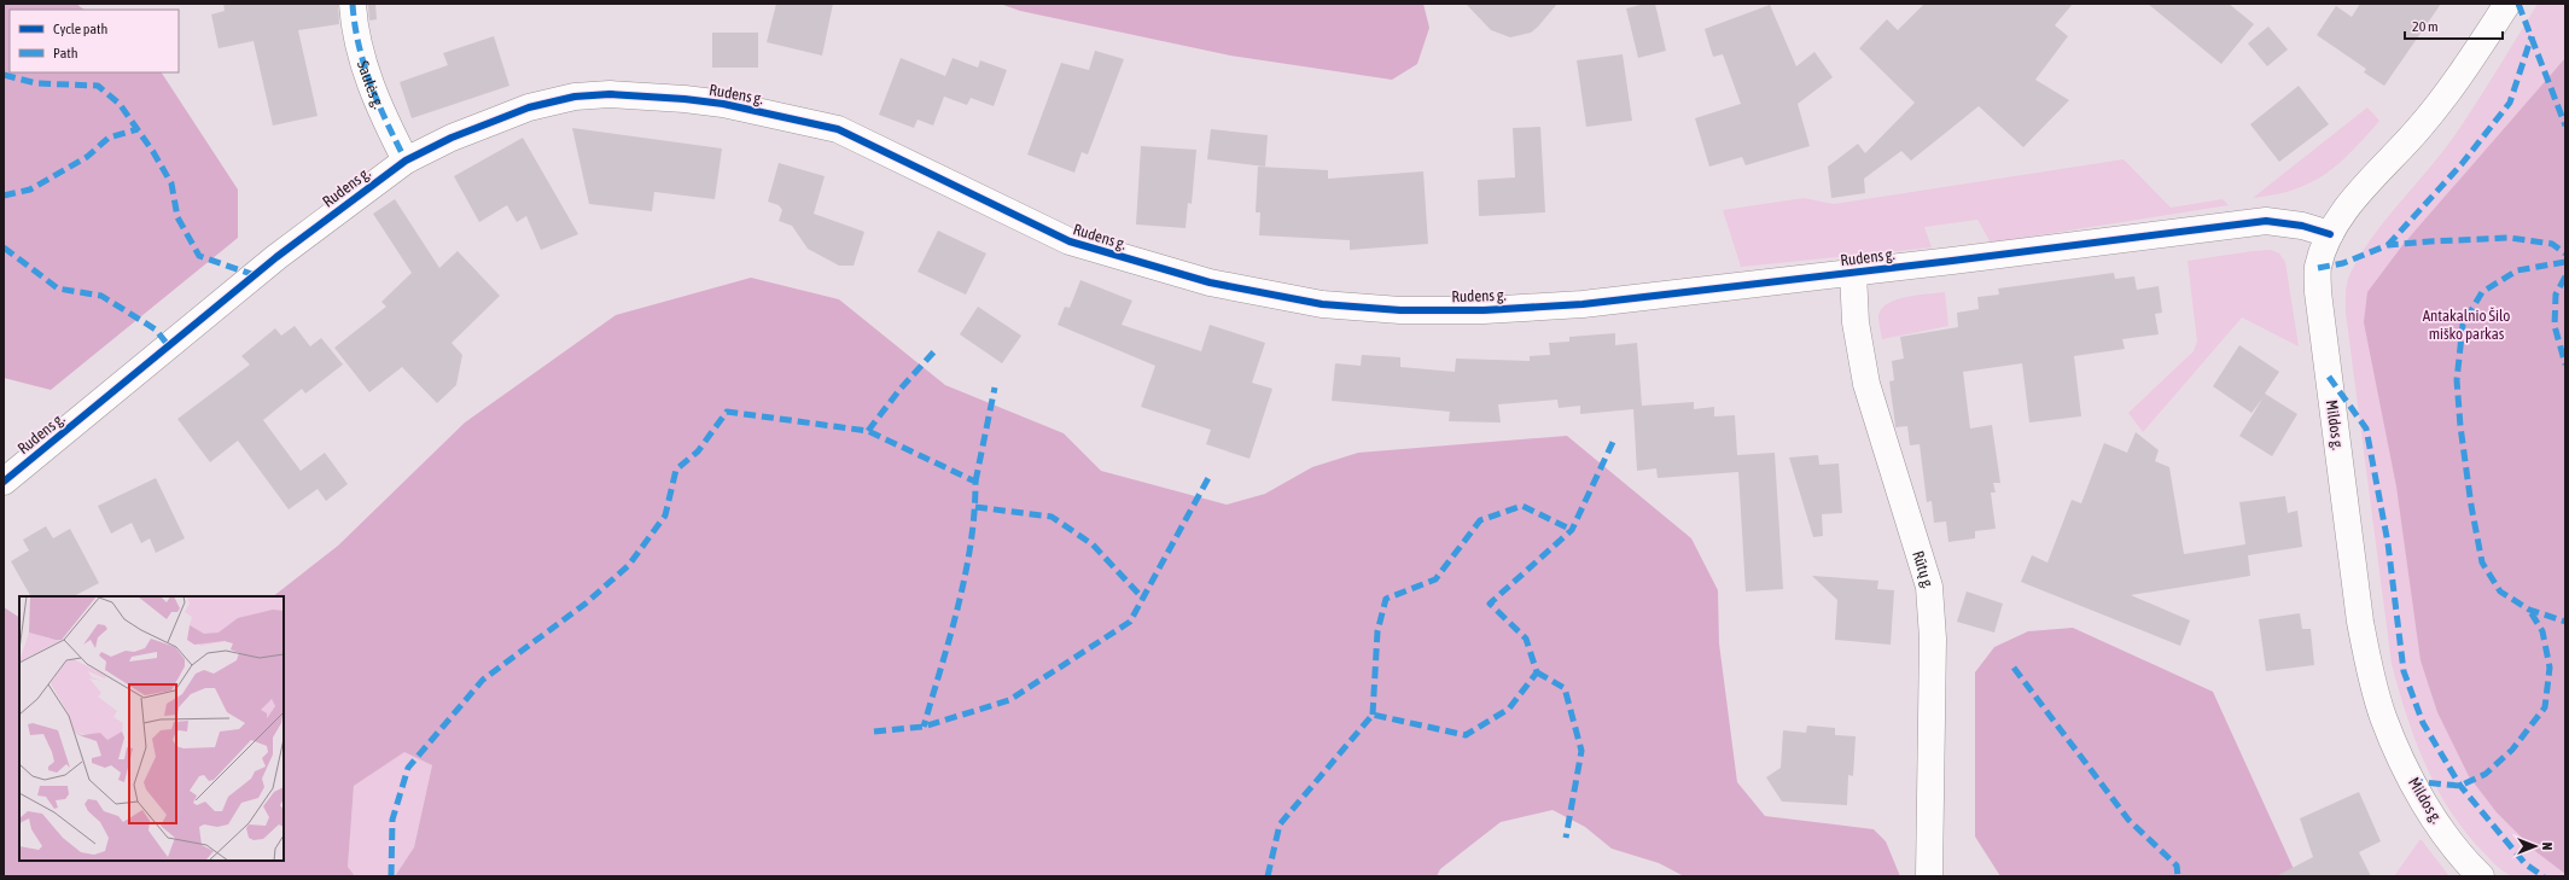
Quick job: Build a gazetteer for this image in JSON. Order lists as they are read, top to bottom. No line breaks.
{"streets":{"street":["Saulės g.","Rudens g.","Mildos g.","Rūtų g."]},"crossings":[["Saulės g.","Rudens g."],["Rudens g.","Mildos g."],["Rudens g.","Rūtų g."]],"parks":["Antakalnio Šilo miško parkas"],"legend":["Cycle path","Path"],"scale_bar":"20 m","north":"right"}
